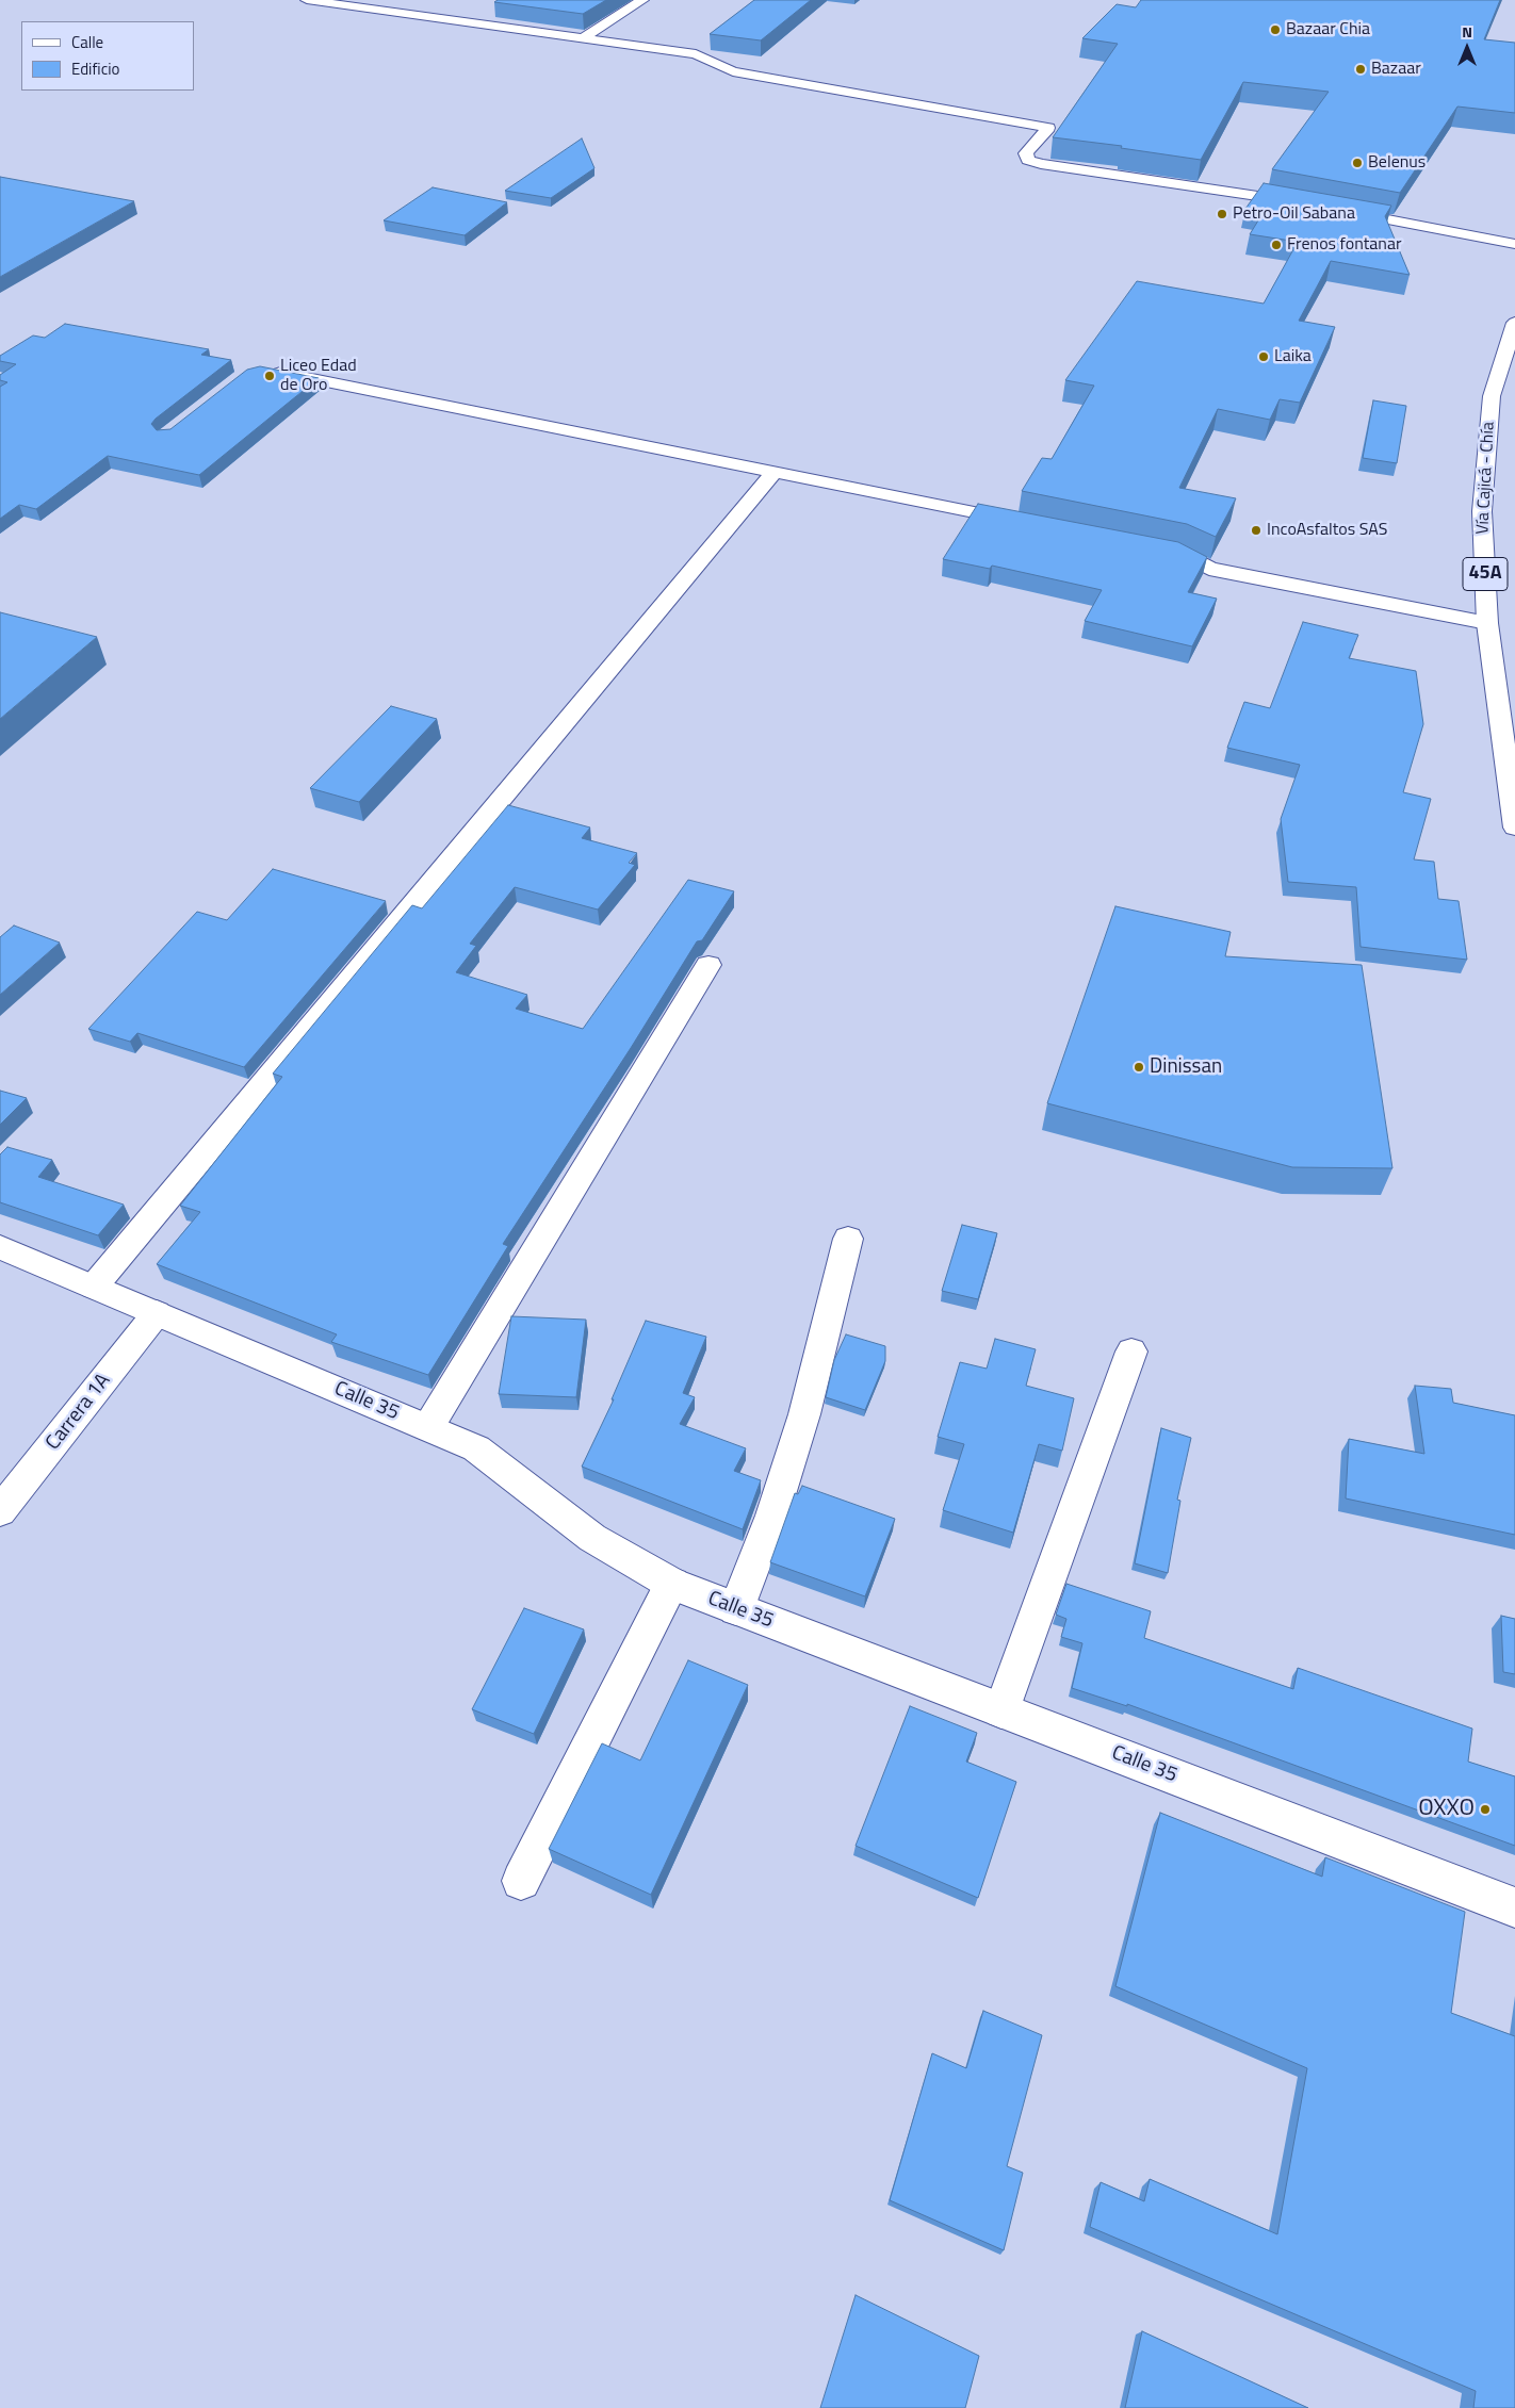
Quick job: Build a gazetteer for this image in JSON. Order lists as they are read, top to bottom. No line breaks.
{"streets":{"main road":["Vía Cajicá - Chía","45A","Calle 35","Carrera 1A"]},"crossings":[["Calle 35","Carrera 1A"]],"places":["Bazaar Chia","Bazaar","Belenus","Petro-Oil Sabana","Frenos fontanar","Laika","Liceo Edad de Oro","IncoAsfaltos SAS","Dinissan","OXXO"],"legend":["Calle","Edificio"],"north":"top"}
